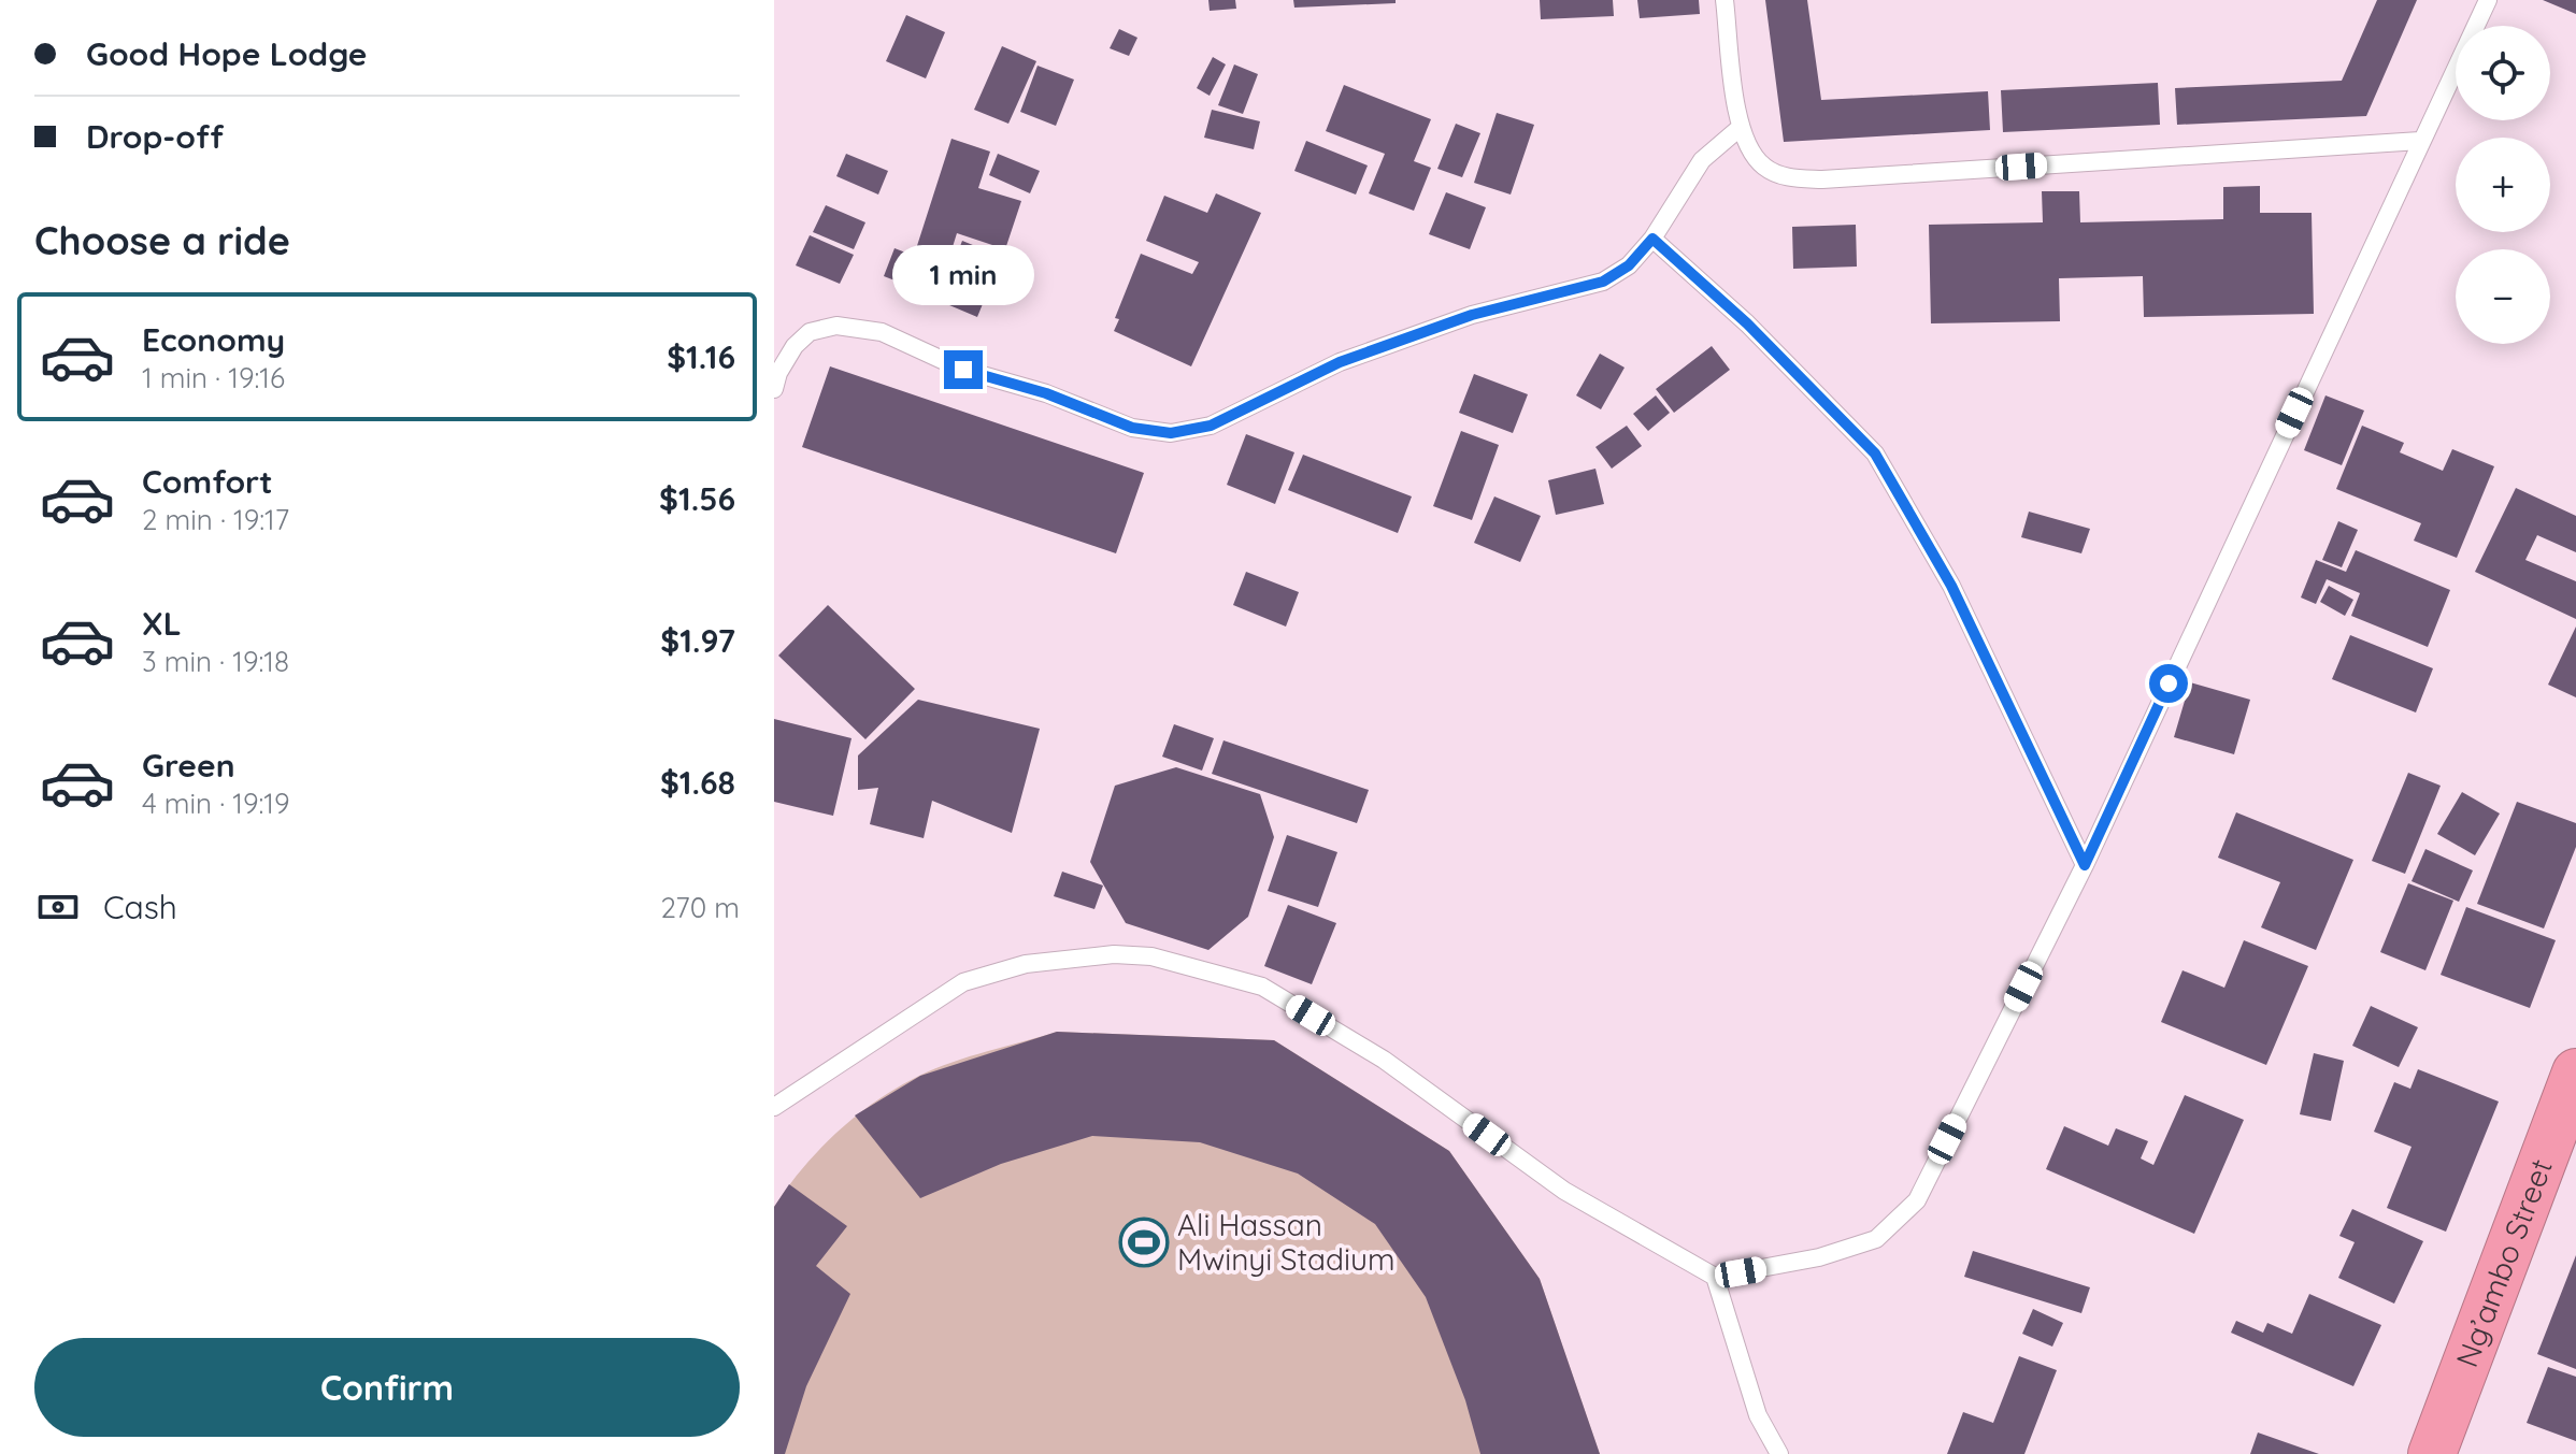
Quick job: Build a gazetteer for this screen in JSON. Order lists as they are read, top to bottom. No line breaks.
{"streets":{"highway":["Ng’ambo Street"]},"places":{"sports":["Ali Hassan Mwinyi Stadium"]},"page":{"banner":["Good Hope Lodge","Drop-off"],"map_buttons":["+","−"],"heading":"Choose a ride","bubble":"1 min","list":[{"name":"Economy","note":"1 min · 19:16","value":"$1.16"},{"name":"Comfort","note":"2 min · 19:17","value":"$1.56"},{"name":"XL","note":"3 min · 19:18","value":"$1.97"},{"name":"Green","note":"4 min · 19:19","value":"$1.68"}],"pay":["Cash","270 m"],"buttons":"Confirm"}}
